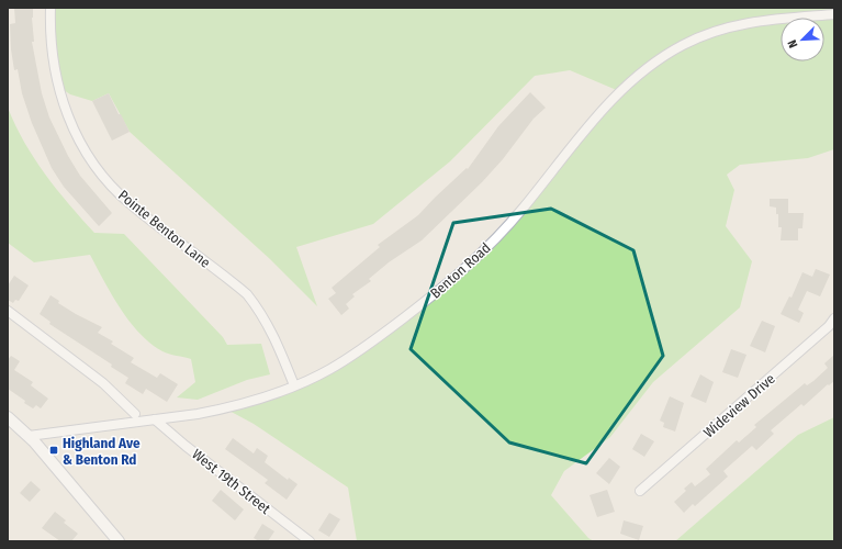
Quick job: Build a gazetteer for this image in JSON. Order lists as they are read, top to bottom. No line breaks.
{"streets":{"street":["Pointe Benton Lane","Benton Road","Wideview Drive","West 19th Street"]},"crossings":[["Pointe Benton Lane","Benton Road"],["Benton Road","West 19th Street"]],"places":{"transit":["Highland Ave & Benton Rd"]},"north":"bottom left"}
